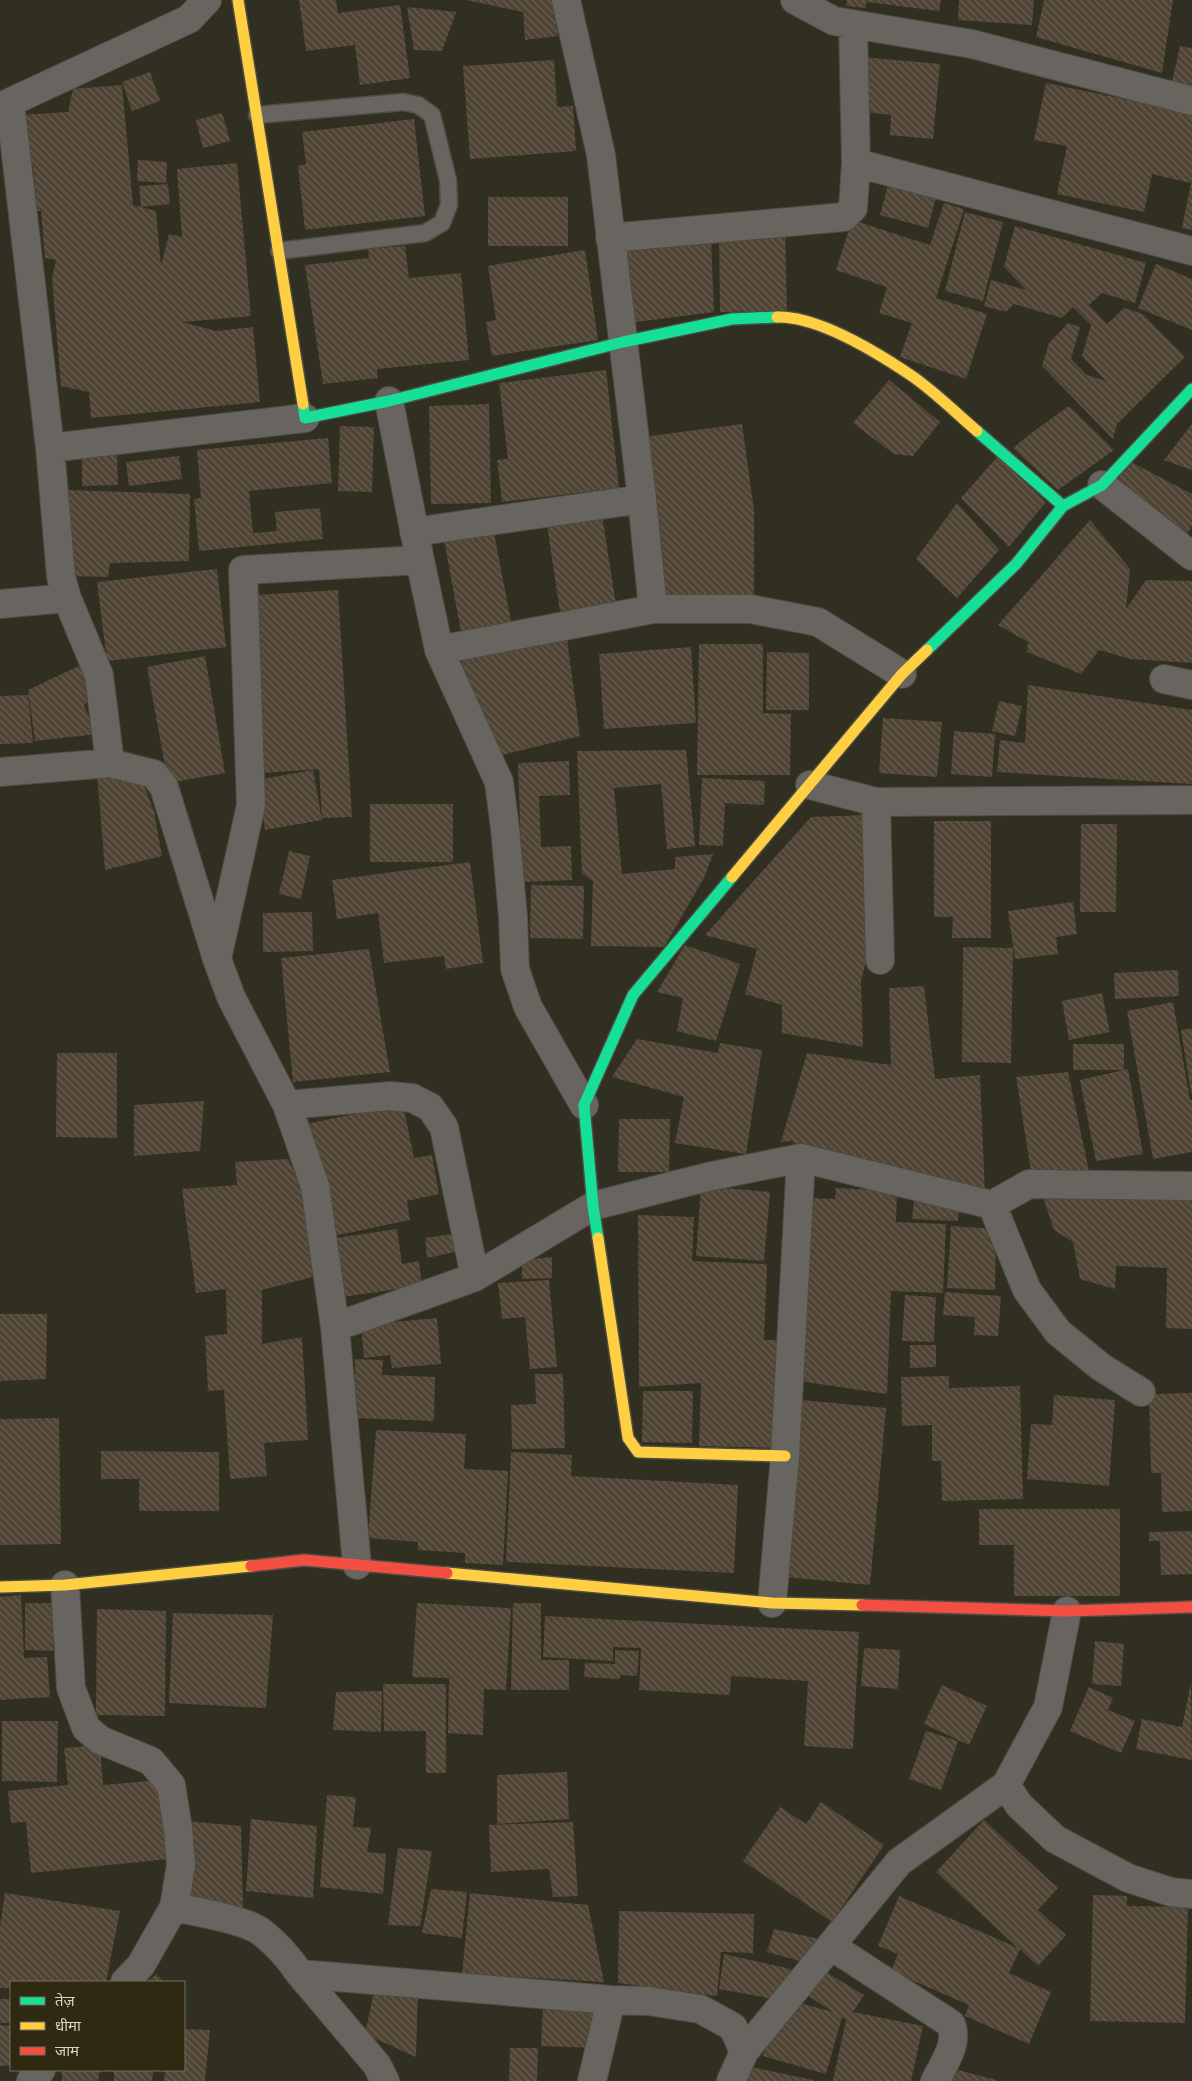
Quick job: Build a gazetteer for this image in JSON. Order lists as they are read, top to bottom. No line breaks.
{"legend":["तेज़","धीमा","जाम"]}
